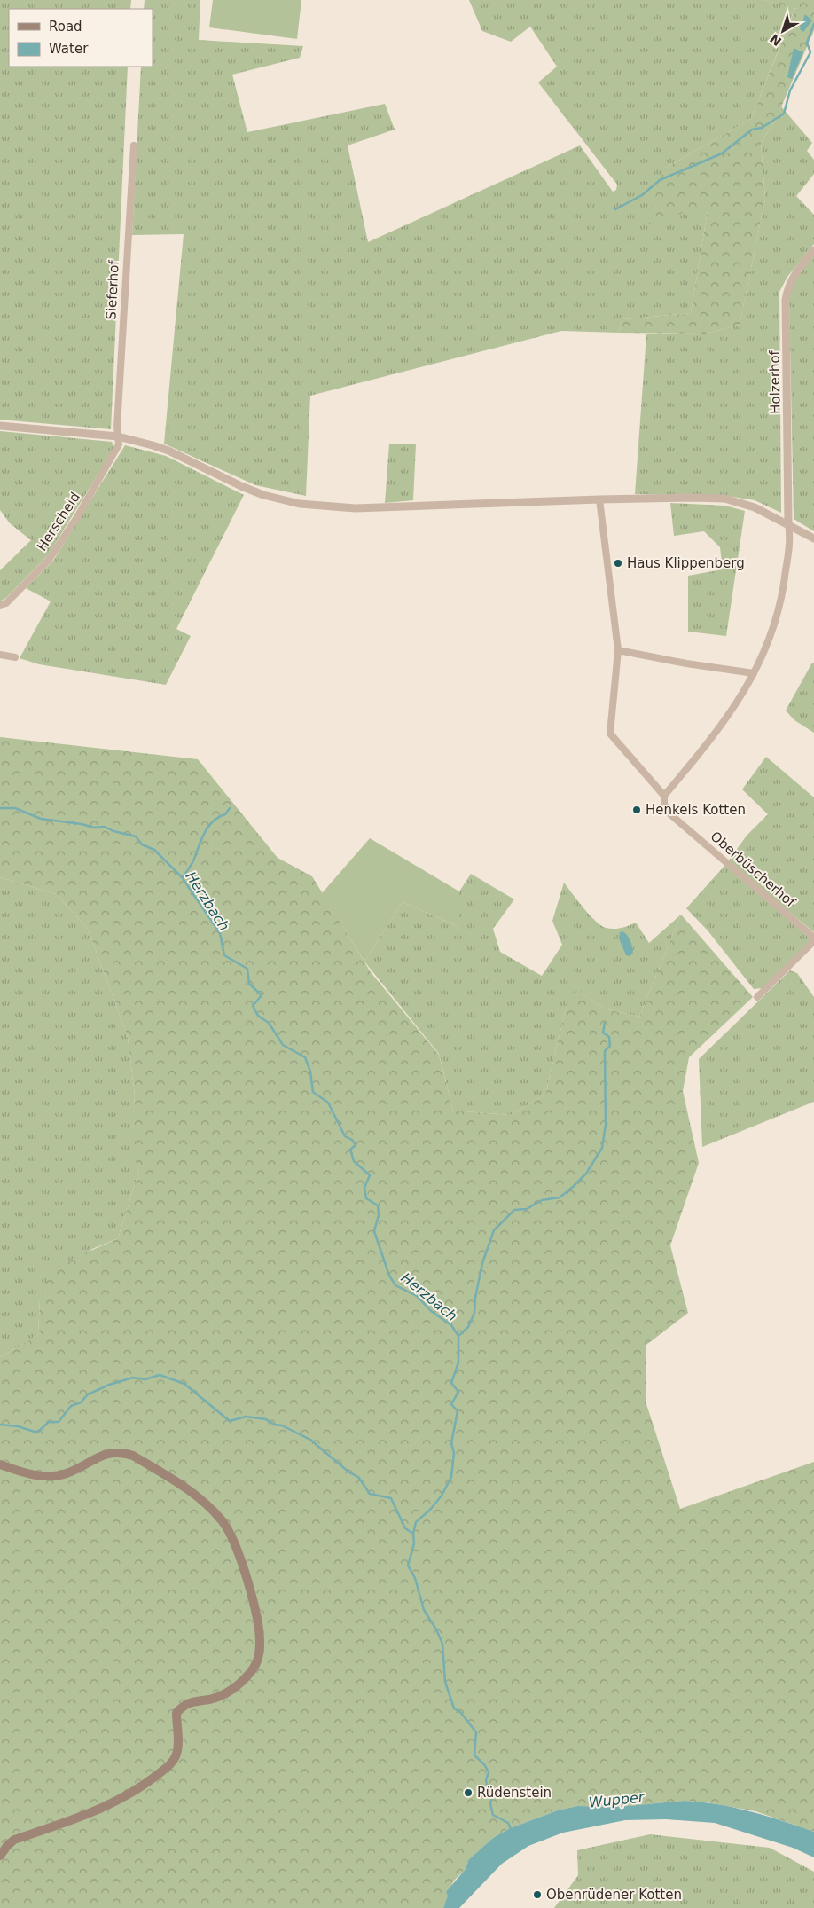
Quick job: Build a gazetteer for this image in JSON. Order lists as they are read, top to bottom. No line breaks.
{"streets":{"street":["Sieferhof","Holzerhof","Herscheid","Oberbüscherhof"]},"crossings":[["Sieferhof","Herscheid"]],"water":["Herzbach","Wupper"],"places":["Haus Klippenberg","Henkels Kotten","Rüdenstein","Obenrüdener Kotten"],"legend":["Road","Water"],"north":"bottom left"}
